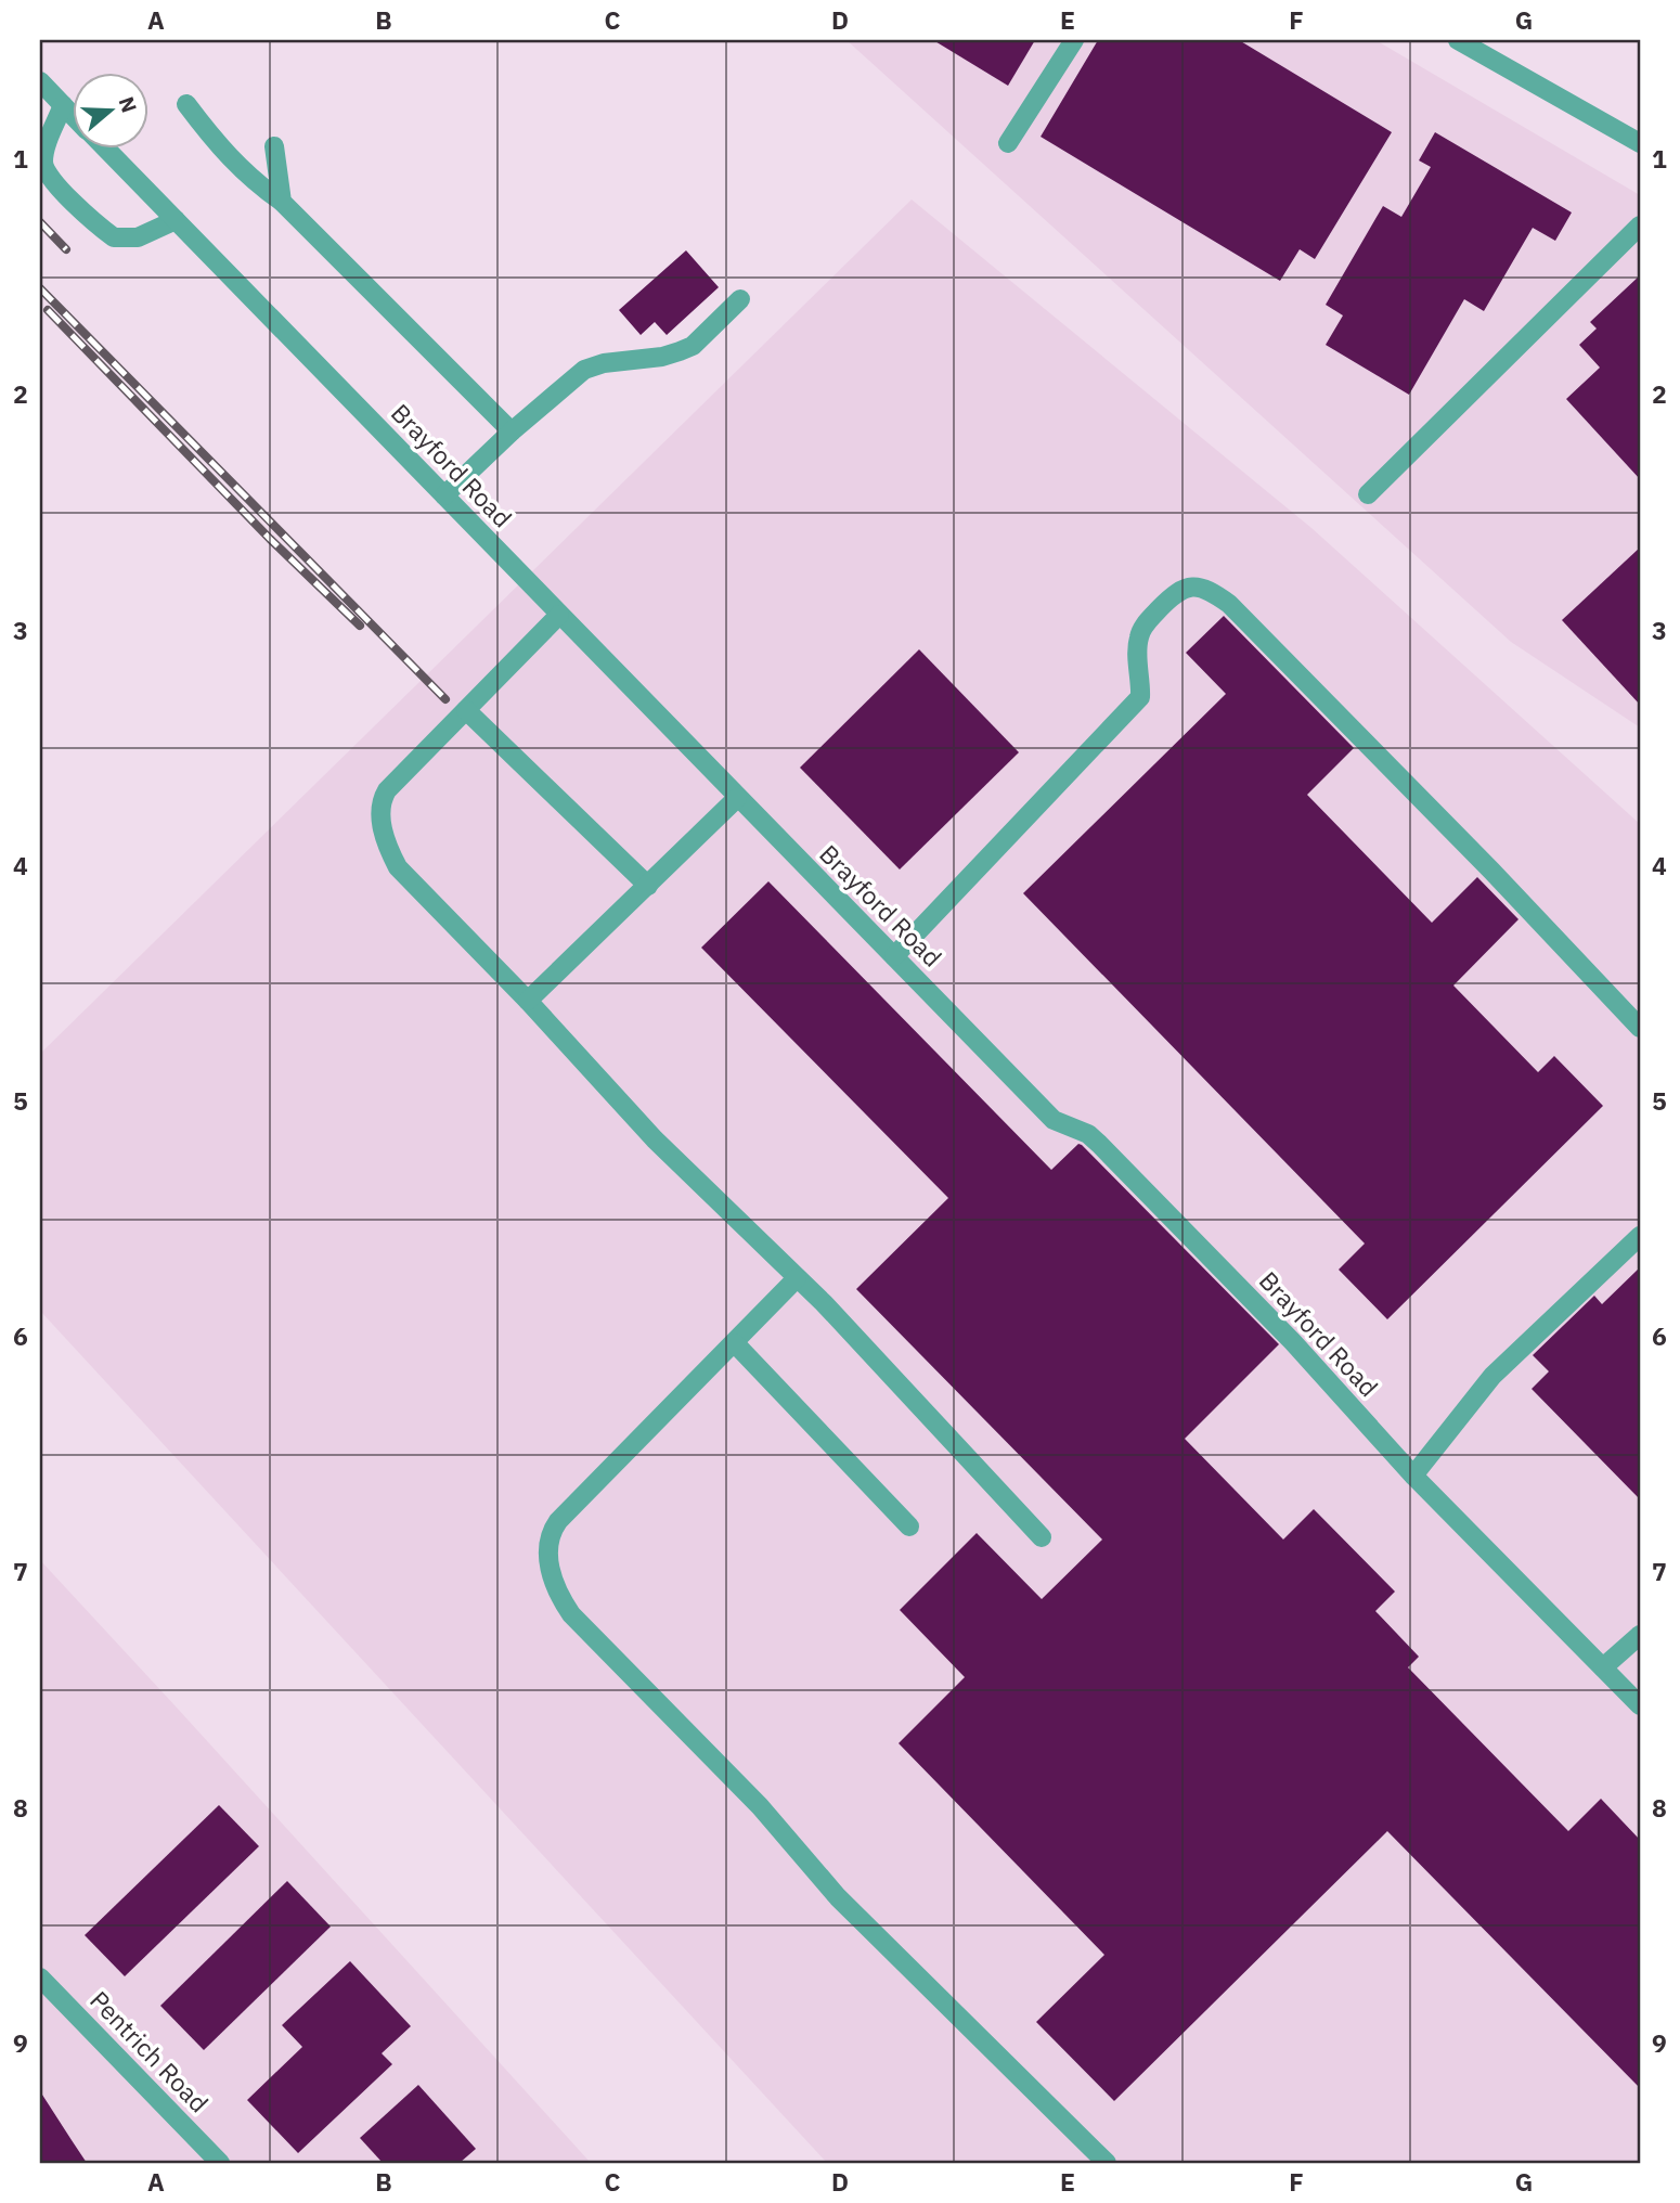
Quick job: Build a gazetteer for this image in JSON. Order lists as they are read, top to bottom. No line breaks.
{"streets":{"lane":["Brayford Road","Pentrich Road"]},"north":"right","grid":{"columns":["A","B","C","D","E","F","G"],"rows":["1","2","3","4","5","6","7","8","9"]}}
